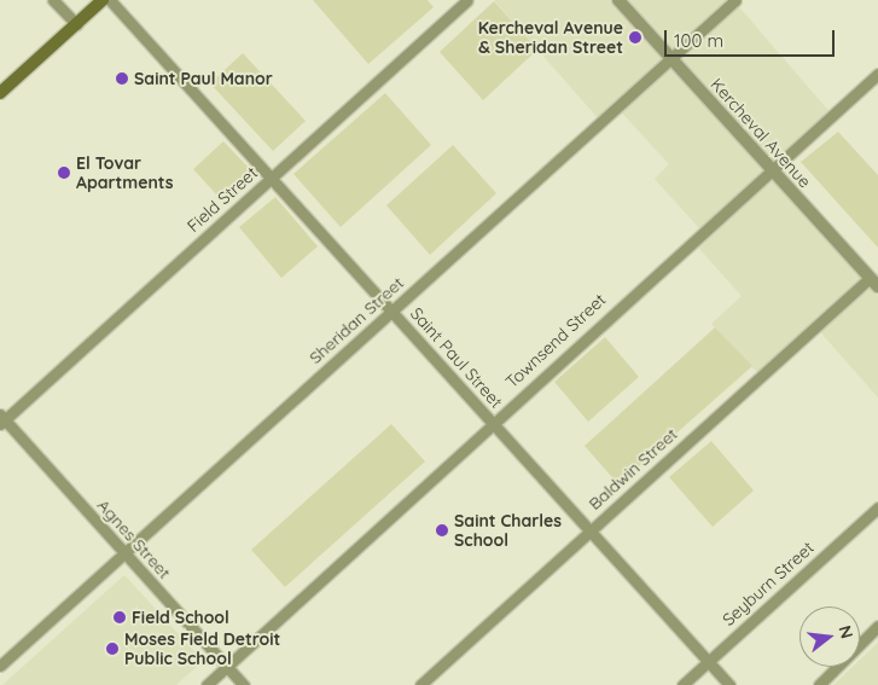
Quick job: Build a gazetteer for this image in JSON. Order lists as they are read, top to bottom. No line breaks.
{"streets":{"street":["Kercheval Avenue","Field Street","Sheridan Street","Townsend Street","Saint Paul Street","Baldwin Street","Agnes Street","Seyburn Street"]},"crossings":[["Kercheval Avenue","Sheridan Street"],["Kercheval Avenue","Townsend Street"],["Kercheval Avenue","Baldwin Street"],["Field Street","Saint Paul Street"],["Field Street","Agnes Street"],["Sheridan Street","Saint Paul Street"],["Sheridan Street","Agnes Street"],["Townsend Street","Saint Paul Street"],["Townsend Street","Agnes Street"],["Saint Paul Street","Baldwin Street"],["Saint Paul Street","Seyburn Street"]],"places":["Kercheval Avenue & Sheridan Street","Saint Paul Manor","El Tovar Apartments","Saint Charles School","Field School","Moses Field Detroit Public School"],"scale_bar":"100 m","north":"right"}
